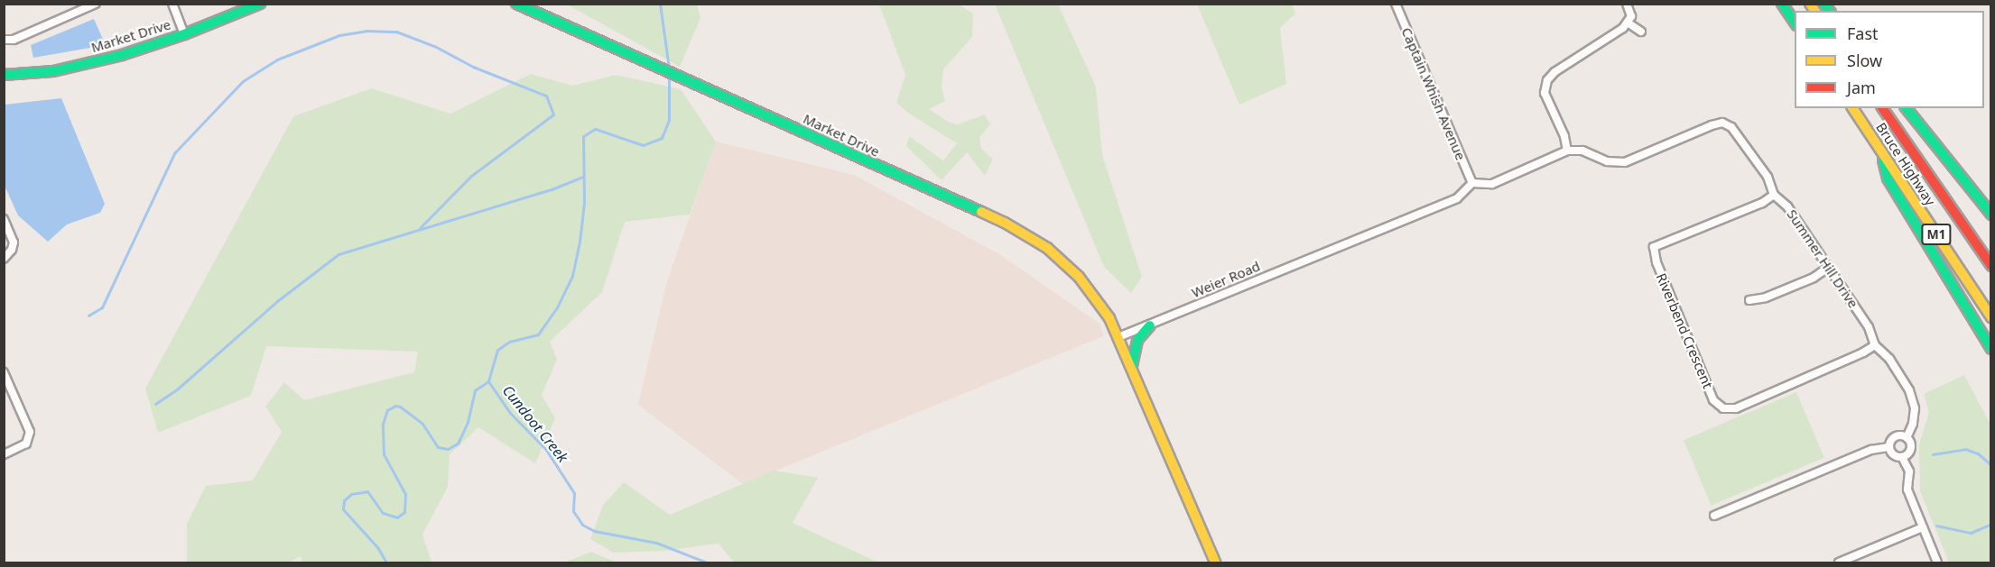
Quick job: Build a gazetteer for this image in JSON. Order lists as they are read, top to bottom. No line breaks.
{"streets":{"main road":["Market Drive","Bruce Highway","M1"],"street":["Captain Whish Avenue","Summer Hill Drive","Weier Road","Riverbend Crescent"]},"crossings":[["Market Drive","Weier Road"],["Captain Whish Avenue","Weier Road"],["Summer Hill Drive","Riverbend Crescent"]],"water":["Cundoot Creek"],"legend":["Fast","Slow","Jam"]}
